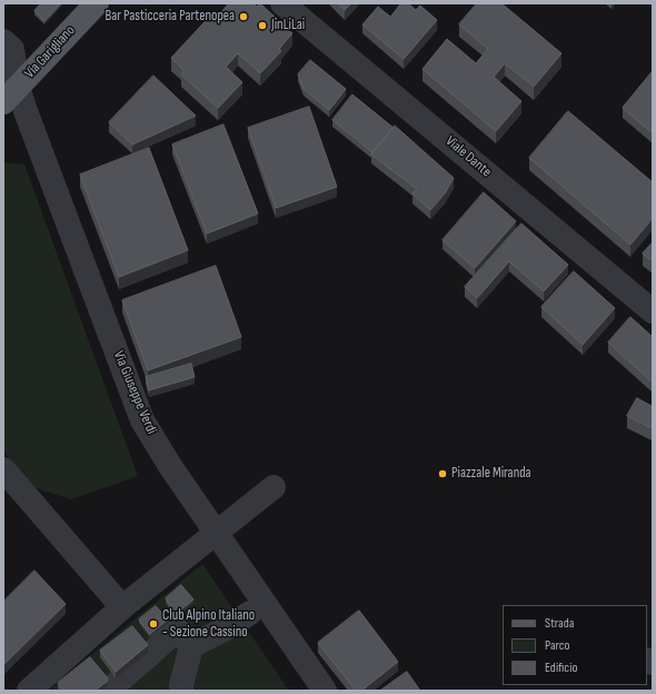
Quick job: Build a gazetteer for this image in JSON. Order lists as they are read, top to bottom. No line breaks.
{"streets":{"main road":["Via Garigliano"],"street":["Viale Dante","Via Giuseppe Verdi"]},"crossings":[["Via Garigliano","Via Giuseppe Verdi"]],"places":["Bar Pasticceria Partenopea","JinLiLai","Piazzale Miranda","Club Alpino Italiano - Sezione Cassino"],"legend":["Strada","Parco","Edificio"]}
